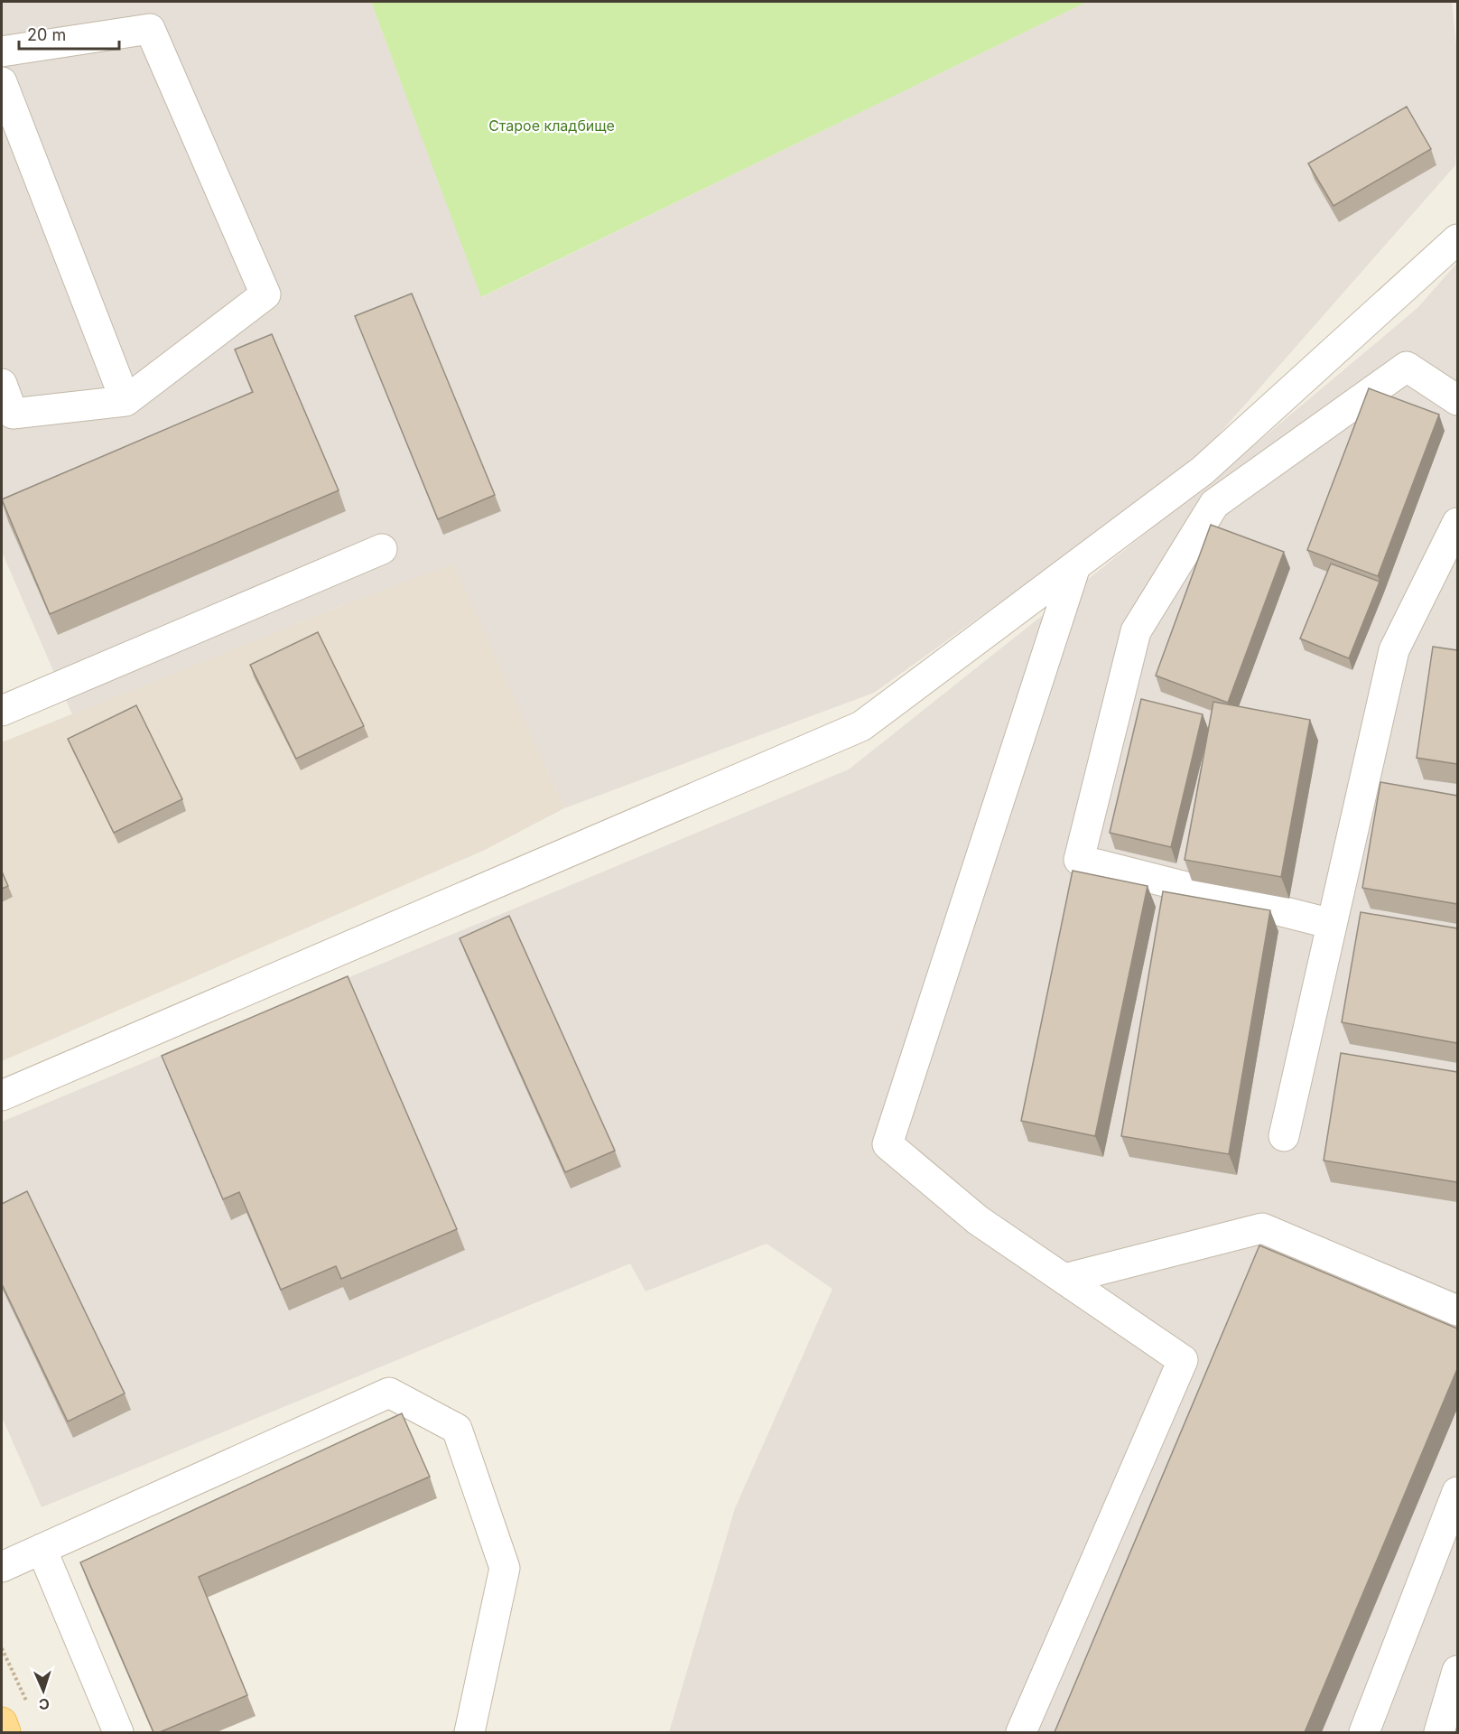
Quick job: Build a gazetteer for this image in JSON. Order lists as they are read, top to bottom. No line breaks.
{"parks":["Старое кладбище"],"scale_bar":"20 m","north":"bottom"}
